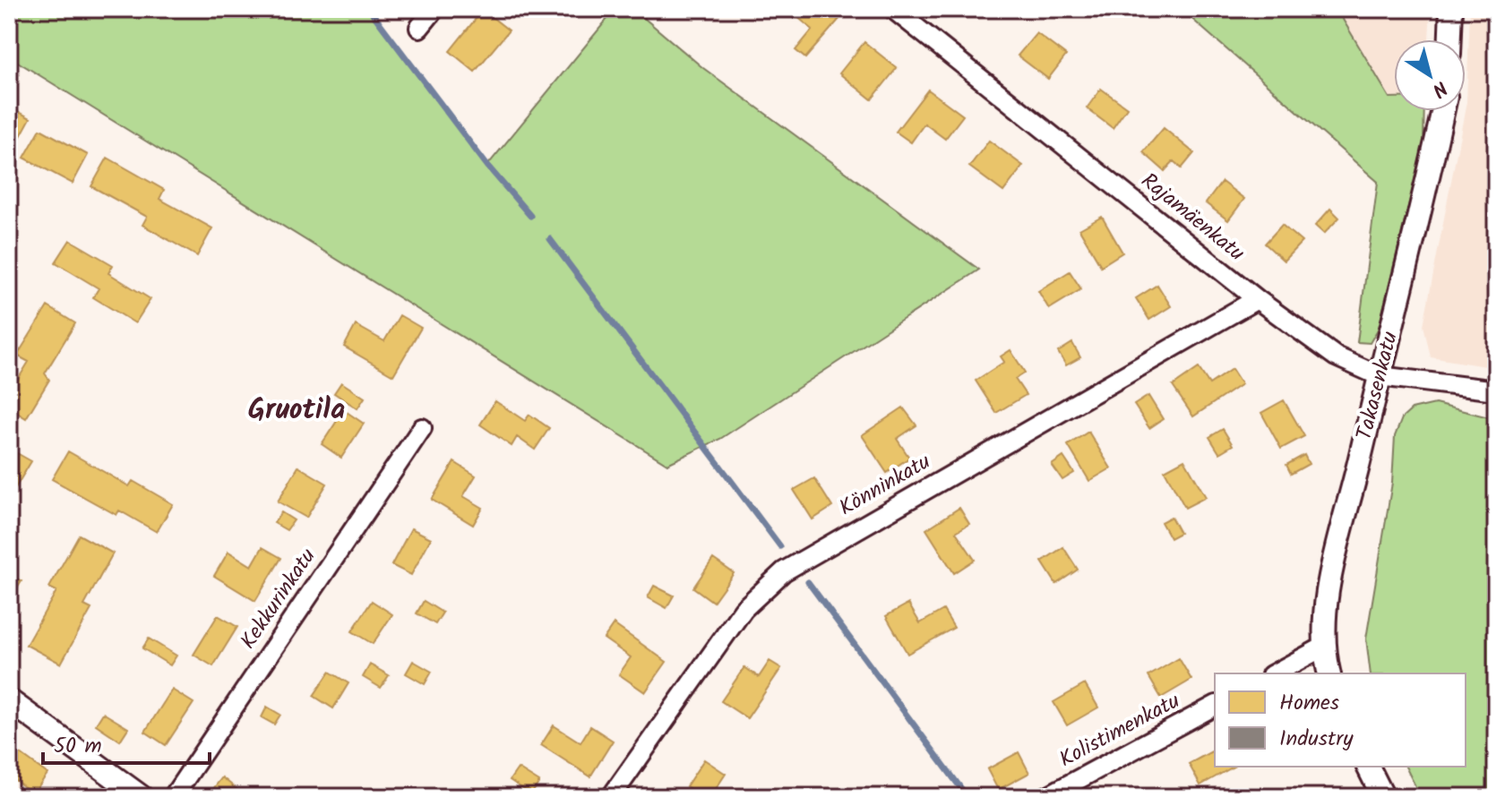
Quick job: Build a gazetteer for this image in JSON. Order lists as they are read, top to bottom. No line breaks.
{"streets":{"street":["Rajamäenkatu","Takasenkatu","Könninkatu","Kekkurinkatu","Kolistimenkatu"]},"crossings":[["Rajamäenkatu","Takasenkatu"],["Rajamäenkatu","Könninkatu"]],"districts":["Gruotila"],"legend":["Homes","Industry"],"scale_bar":"50 m","north":"bottom right"}
